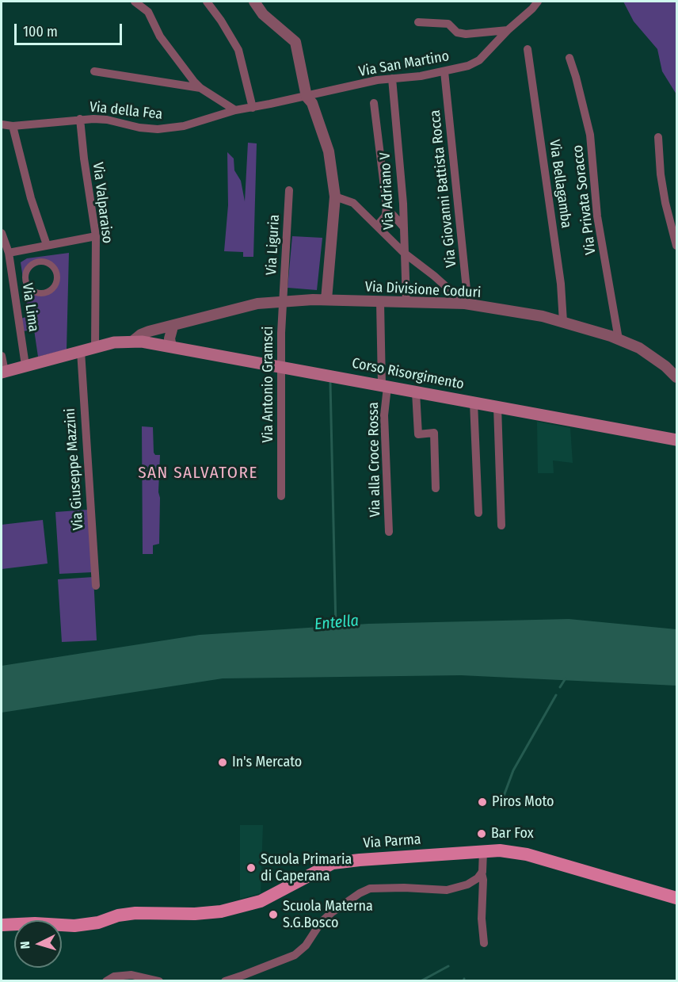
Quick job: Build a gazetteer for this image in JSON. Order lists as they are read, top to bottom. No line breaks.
{"streets":{"main road":["Corso Risorgimento","Via Parma"],"street":["Via San Martino","Via della Fea","Via Bellagamba","Via Giovanni Battista Rocca","Via Adriano V","Via Privata Soracco","Via Valparaiso","Via Liguria","Via Divisione Coduri","Via Lima","Via Antonio Gramsci","Via alla Croce Rossa","Via Giuseppe Mazzini"]},"crossings":[["Via San Martino","Via della Fea"],["Via San Martino","Via Giovanni Battista Rocca"],["Via San Martino","Via Adriano V"],["Via della Fea","Via Valparaiso"],["Via Bellagamba","Via Divisione Coduri"],["Via Giovanni Battista Rocca","Via Divisione Coduri"],["Via Adriano V","Via Divisione Coduri"],["Via Privata Soracco","Via Divisione Coduri"],["Via Valparaiso","Corso Risorgimento"],["Via Liguria","Via Divisione Coduri"],["Via Liguria","Via Antonio Gramsci"],["Via Divisione Coduri","Corso Risorgimento"],["Via Divisione Coduri","Via Antonio Gramsci"],["Via Divisione Coduri","Via alla Croce Rossa"],["Via Lima","Corso Risorgimento"],["Corso Risorgimento","Via Antonio Gramsci"],["Corso Risorgimento","Via alla Croce Rossa"],["Corso Risorgimento","Via Giuseppe Mazzini"]],"districts":["SAN SALVATORE"],"water":["Entella"],"places":["In's Mercato","Piros Moto","Bar Fox","Scuola Primaria di Caperana","Scuola Materna S.G.Bosco"],"scale_bar":"100 m","north":"left"}
